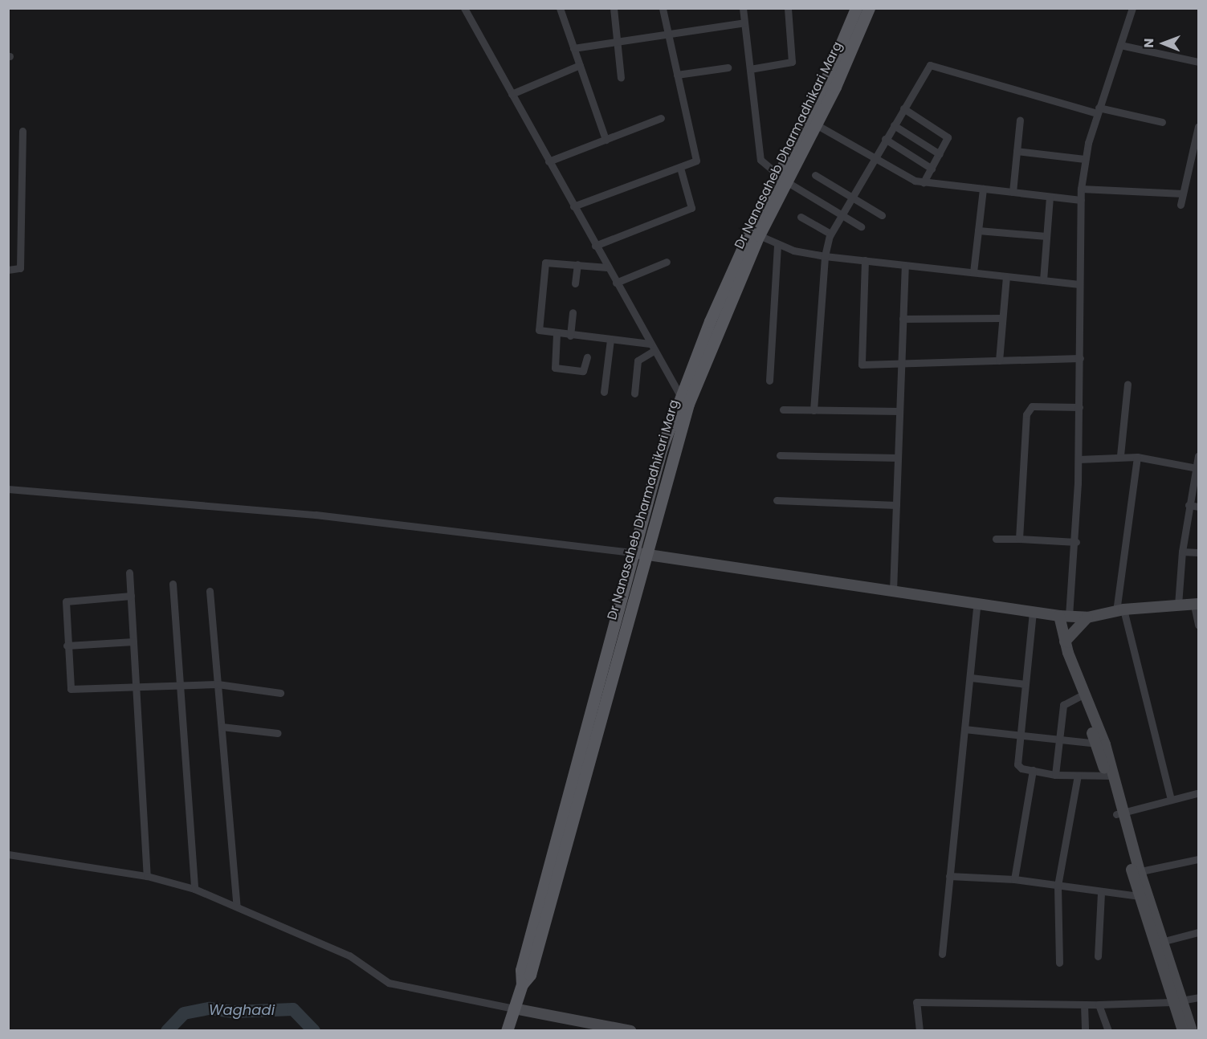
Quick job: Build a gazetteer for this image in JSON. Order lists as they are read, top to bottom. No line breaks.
{"streets":{"main road":["Dr Nanasaheb Dharmadhikari Marg"]},"water":["Waghadi"],"north":"left"}
